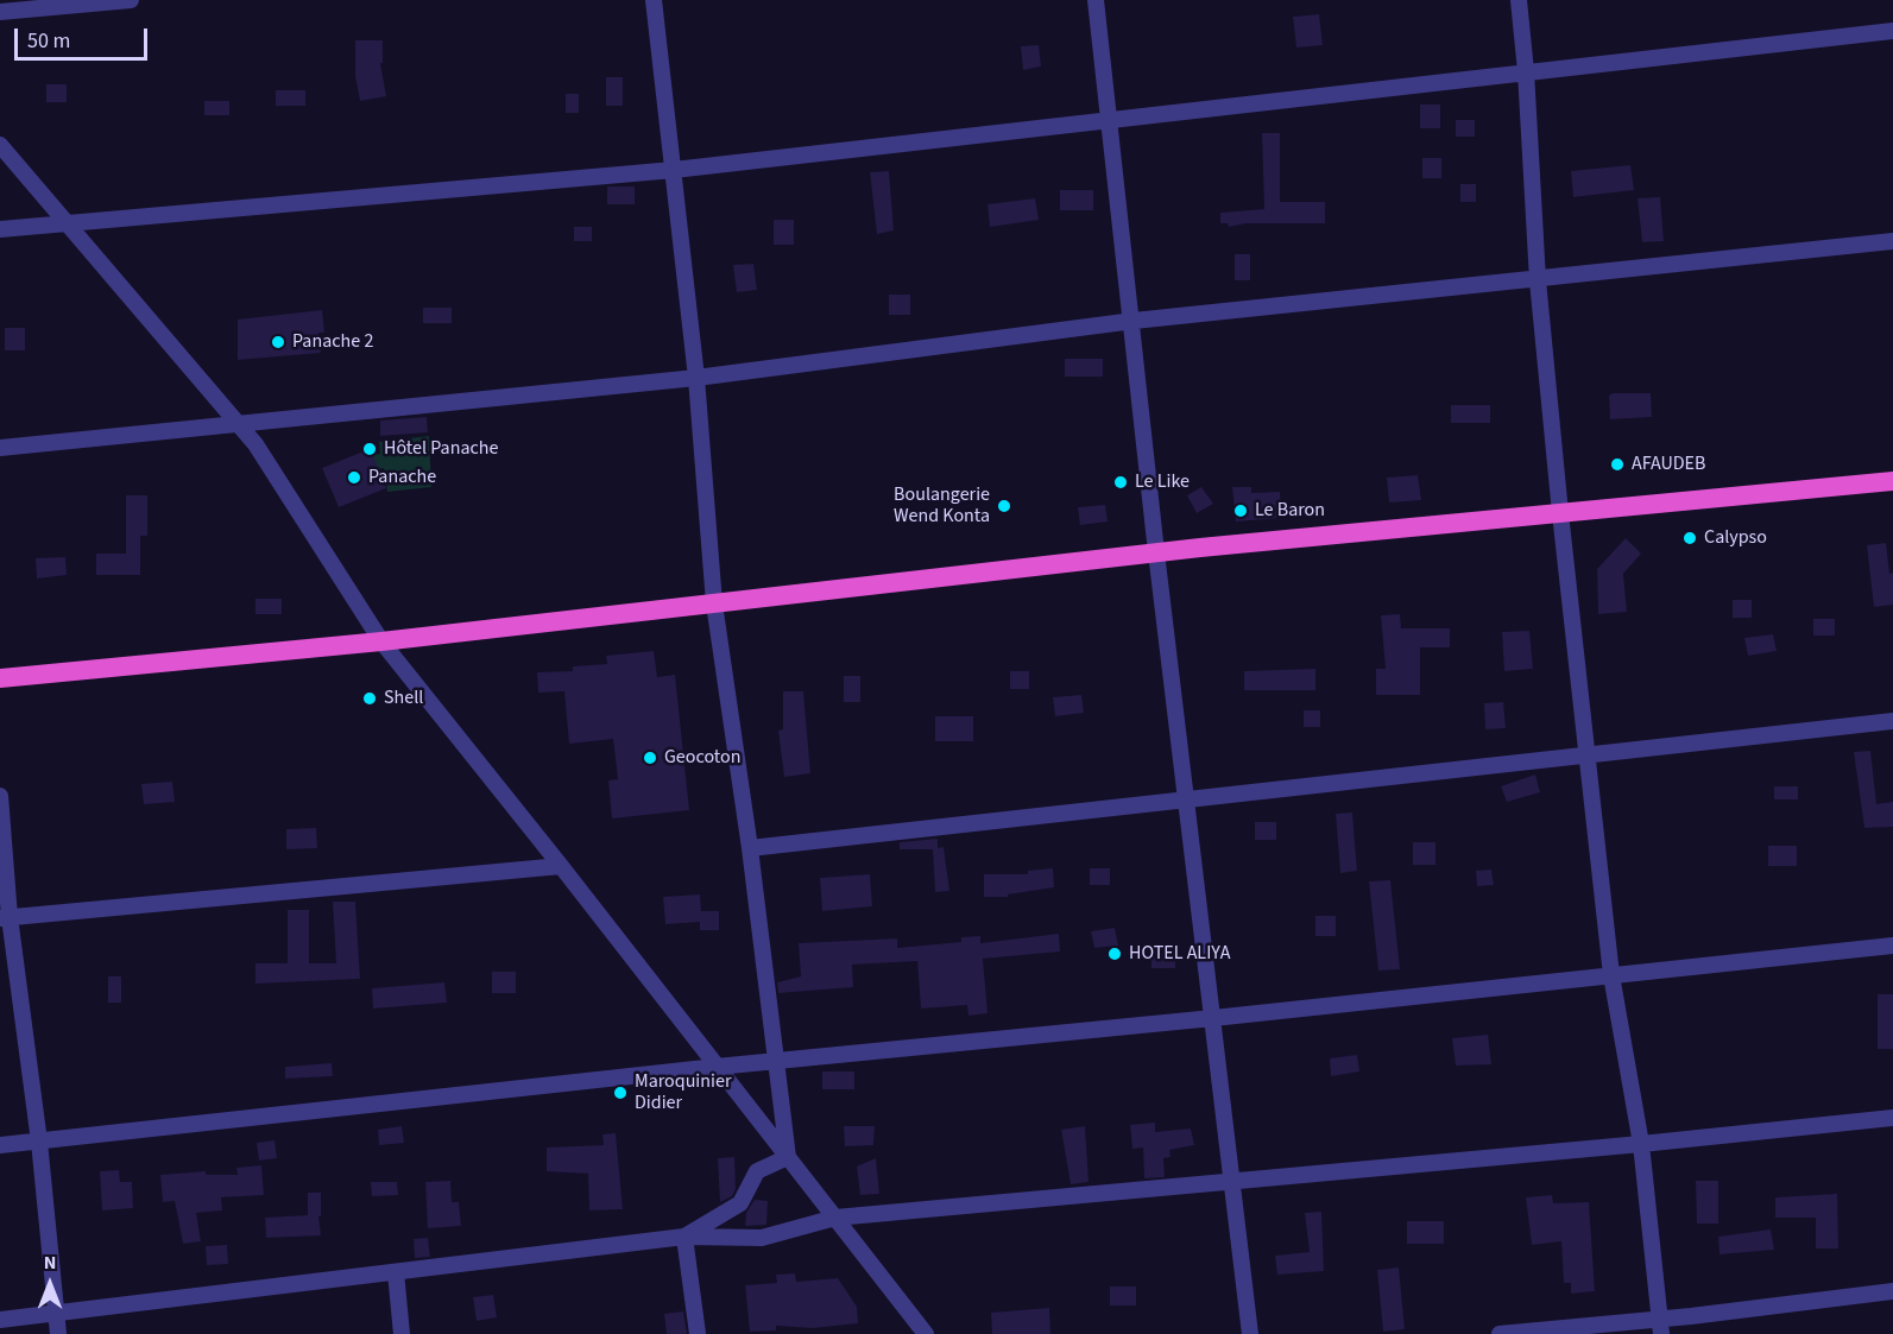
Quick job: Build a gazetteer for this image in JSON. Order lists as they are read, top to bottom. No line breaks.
{"places":["Panache 2","Hôtel Panache","AFAUDEB","Panache","Le Like","Boulangerie Wend Konta","Le Baron","Calypso","Shell","Geocoton","HOTEL ALIYA","Maroquinier Didier"],"scale_bar":"50 m","north":"top"}
